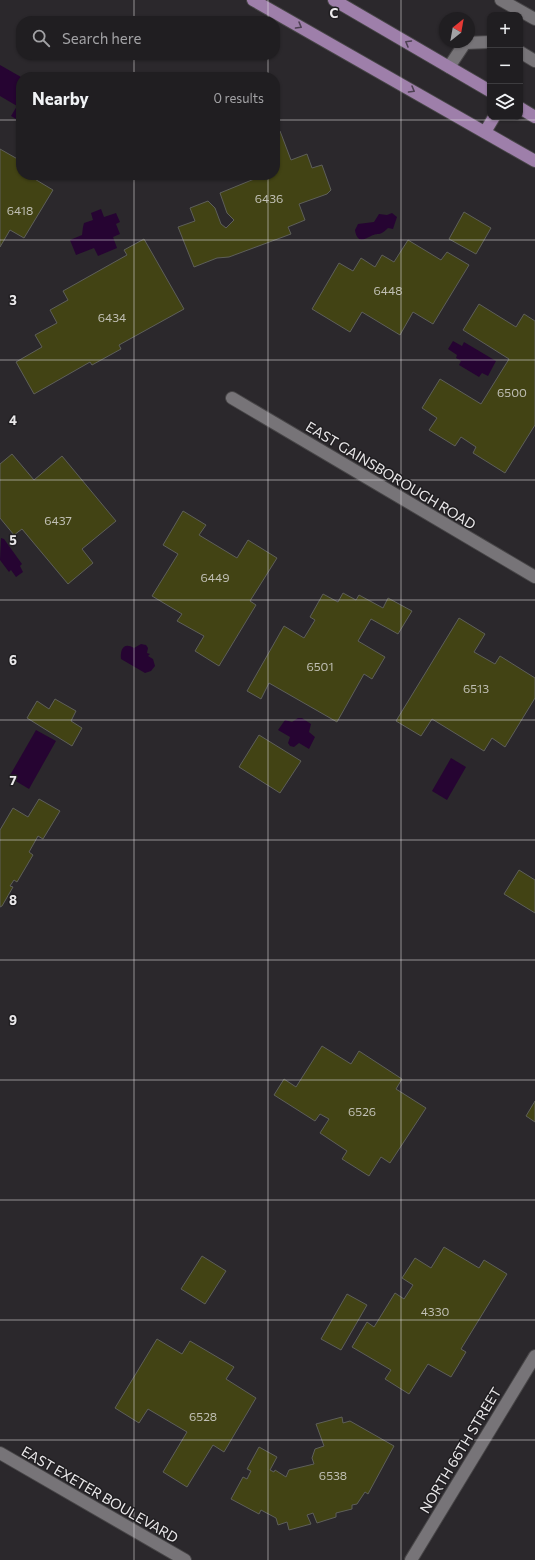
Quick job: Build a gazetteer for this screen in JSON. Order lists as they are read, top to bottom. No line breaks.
{"streets":{"street":["EAST GAINSBOROUGH ROAD","NORTH 66TH STREET","EAST EXETER BOULEVARD"]},"house_numbers":["6436","6418","6448","6434","6500","6437","6449","6501","6513","6526","4330","6528","6538"],"north":"top right","page":{"map_buttons":["+","−"],"search":"Search here","heading":["Nearby","0 results"]},"grid":{"columns":["C"],"rows":["3","4","5","6","7","8","9"]}}
